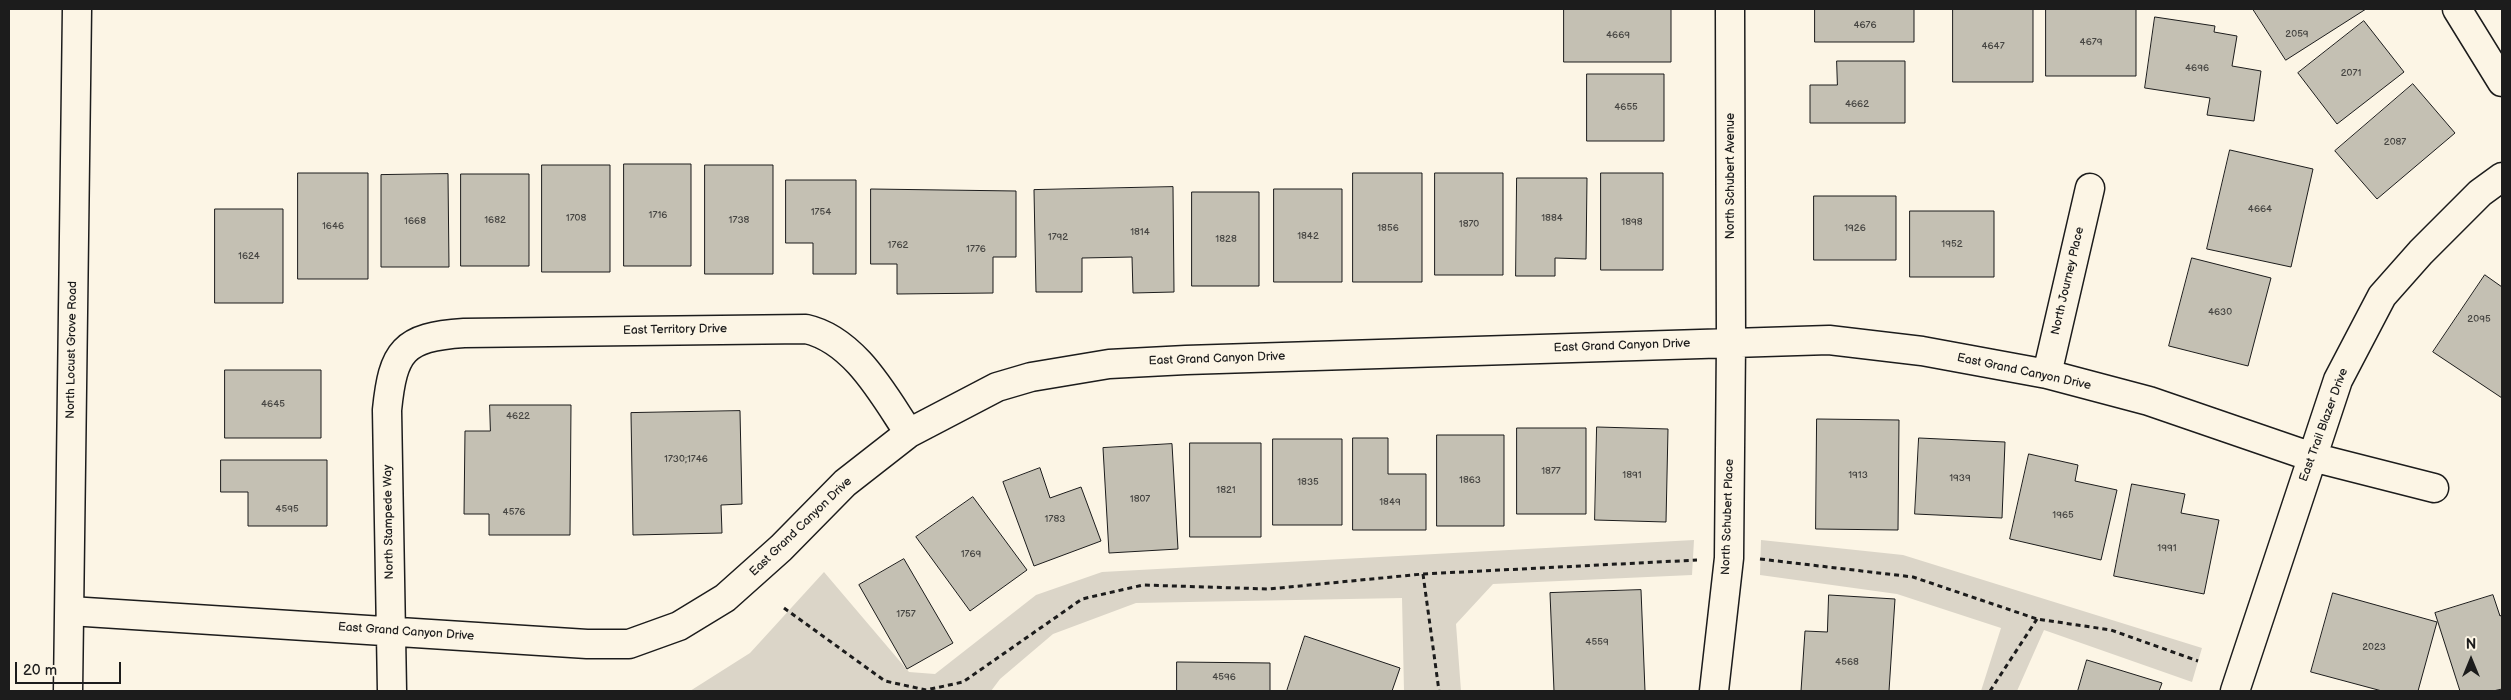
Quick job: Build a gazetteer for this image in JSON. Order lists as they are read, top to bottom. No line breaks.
{"streets":{"street":["North Schubert Avenue","North Journey Place","East Territory Drive","East Grand Canyon Drive","North Locust Grove Road","East Trail Blazer Drive","North Schubert Place","North Stampede Way"]},"crossings":[["North Schubert Avenue","East Grand Canyon Drive"],["North Schubert Avenue","North Schubert Place"],["North Journey Place","East Grand Canyon Drive"],["East Territory Drive","East Grand Canyon Drive"],["East Territory Drive","North Stampede Way"],["East Grand Canyon Drive","North Locust Grove Road"],["East Grand Canyon Drive","East Trail Blazer Drive"],["East Grand Canyon Drive","North Schubert Place"],["East Grand Canyon Drive","North Stampede Way"]],"house_numbers":["4676","2059","4669","4679","4647","4696","2071","4662","4655","2087","4664","1754","1716","1708","1884","1682","1738","1668","1898","1870","1646","1856","1926","1814","1842","1792","1828","1952","1762","1776","1624","4630","2095","4645","4622","1730;1746","1877","1891","1913","1939","1863","1835","1821","1807","1849","4595","4576","1965","1783","1991","1769","1757","4559","2023","4568","4596"],"scale_bar":"20 m","north":"top"}
